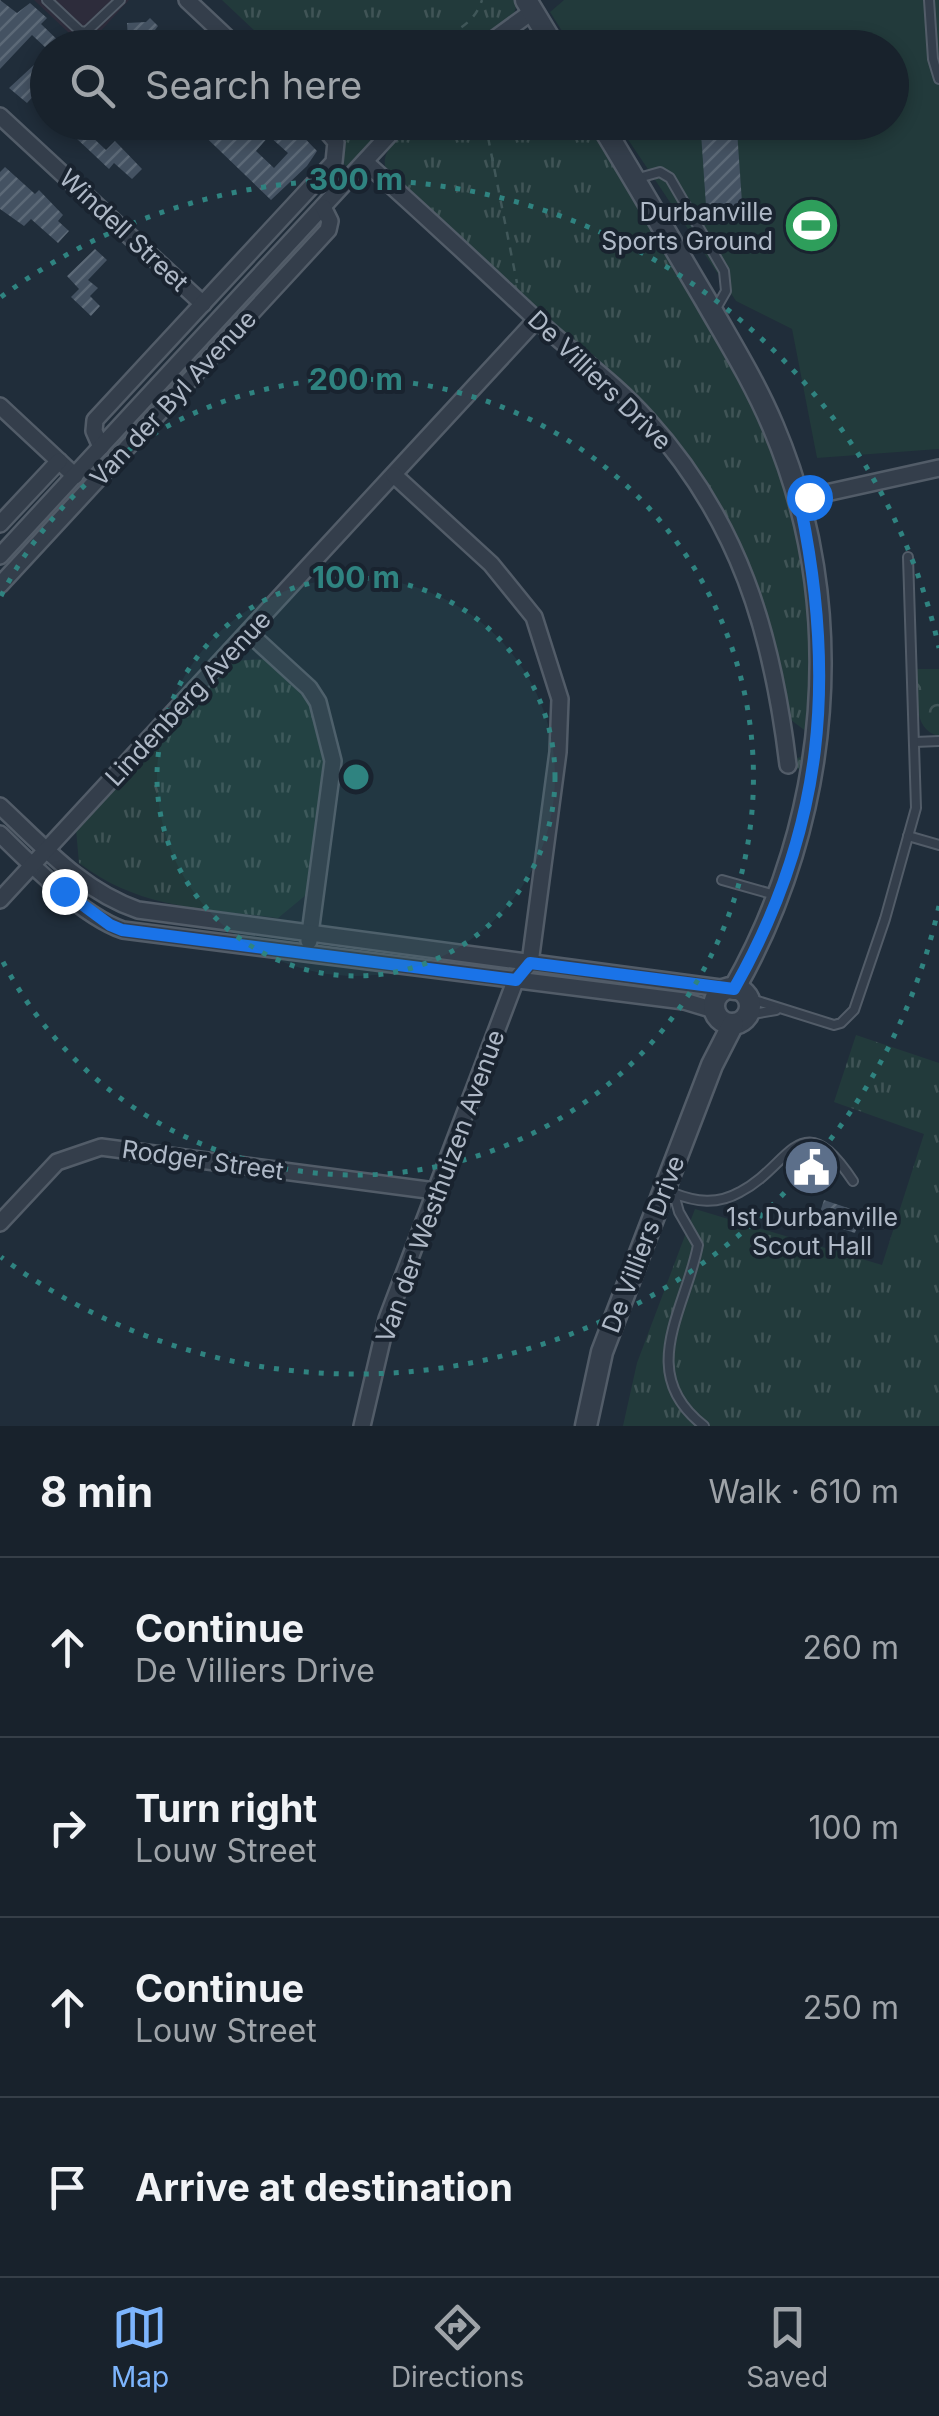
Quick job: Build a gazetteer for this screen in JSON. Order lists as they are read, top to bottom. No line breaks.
{"streets":{"street":["Windell Street","De Villiers Drive","Van der Byl Avenue","Lindenberg Avenue","Rodger Street","Van der Westhuizen Avenue"]},"crossings":[["Windell Street","Van der Byl Avenue"],["De Villiers Drive","Van der Byl Avenue"],["De Villiers Drive","Lindenberg Avenue"],["Rodger Street","Van der Westhuizen Avenue"]],"places":{"sports":["Durbanville Sports Ground"],"public building":["1st Durbanville Scout Hall"]},"page":{"search":"Search here","heading":["8 min","Walk · 610 m"],"list":[["Continue","De Villiers Drive","260 m"],["Turn right","Louw Street","100 m"],["Continue","Louw Street","250 m"],"Arrive at destination"],"nav":["Map","Directions","Saved"]},"rings":["300 m","200 m","100 m"]}
